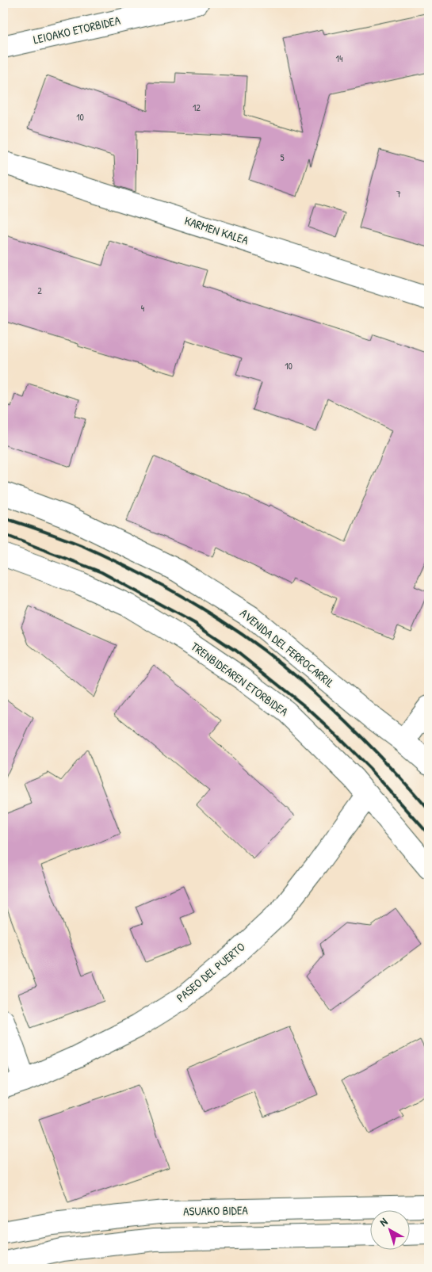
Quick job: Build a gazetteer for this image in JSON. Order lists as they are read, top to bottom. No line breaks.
{"streets":{"street":["LEIOAKO ETORBIDEA","KARMEN KALEA","AVENIDA DEL FERROCARRIL","TRENBIDEAREN ETORBIDEA","PASEO DEL PUERTO","ASUAKO BIDEA"]},"crossings":[["TRENBIDEAREN ETORBIDEA","PASEO DEL PUERTO"]],"house_numbers":["14","12","10","5","7","2","4","10"],"north":"top left"}
